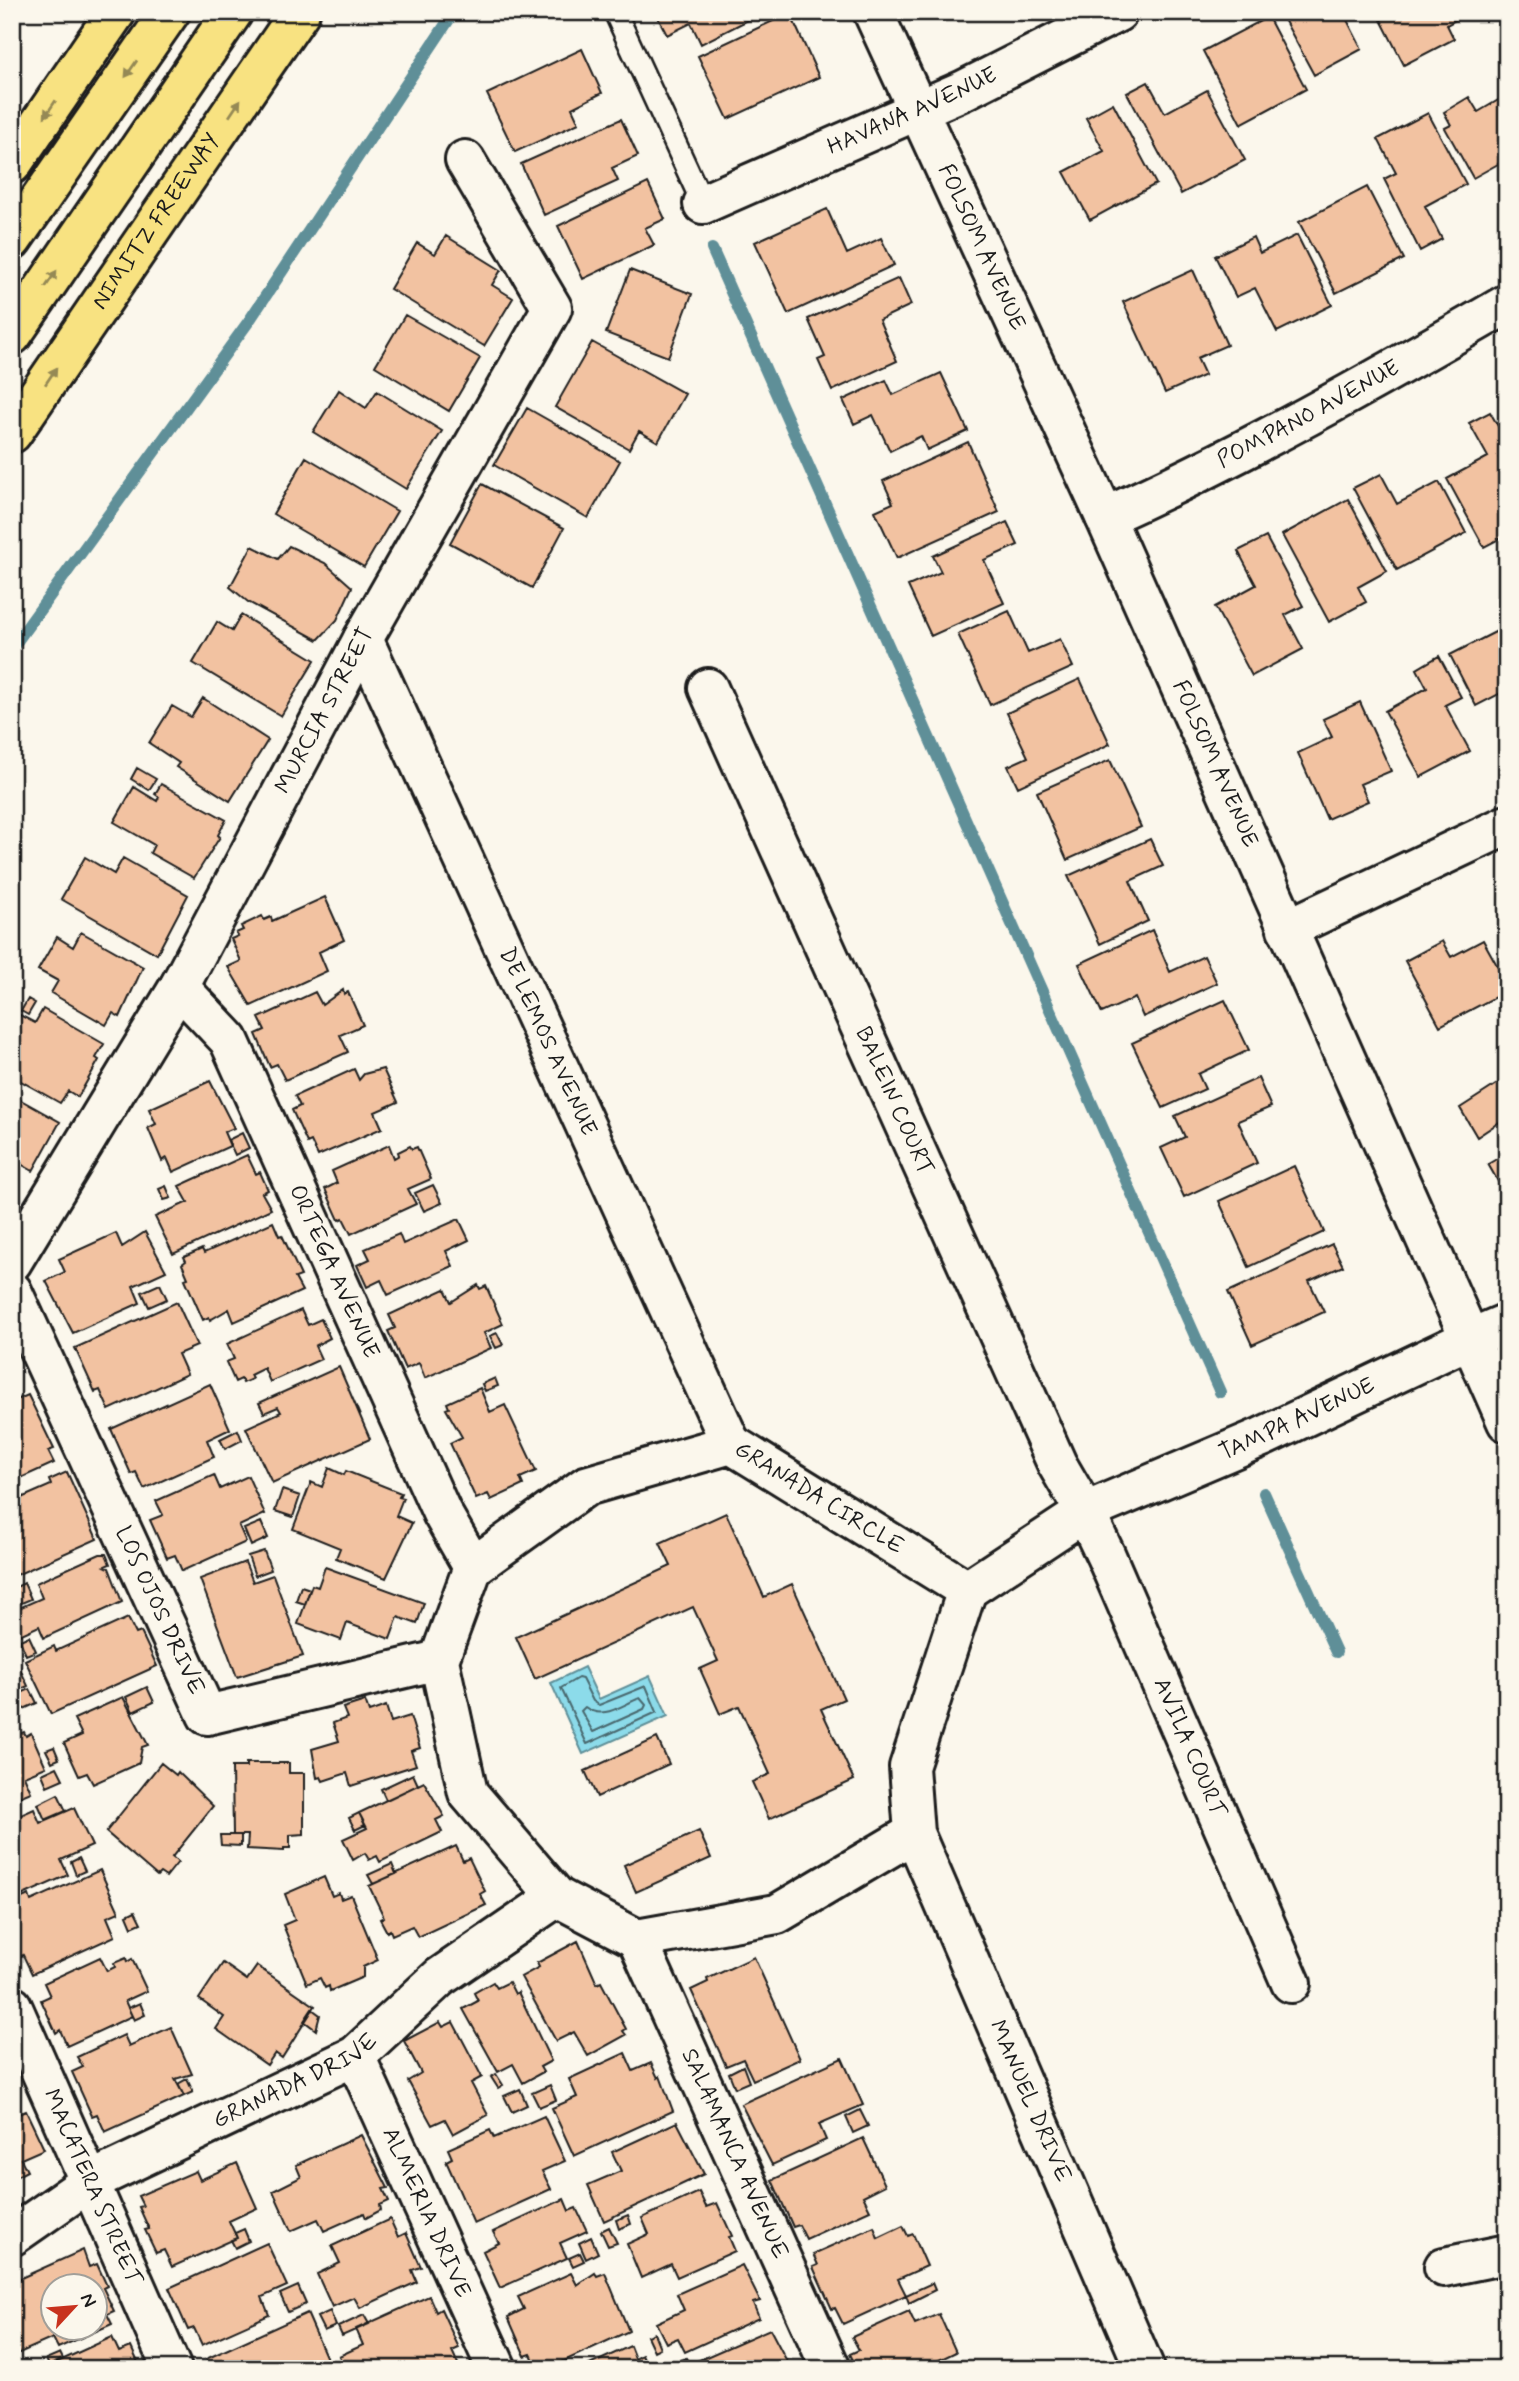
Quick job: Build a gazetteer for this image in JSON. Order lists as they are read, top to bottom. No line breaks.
{"streets":{"highway":["NIMITZ FREEWAY"],"street":["HAVANA AVENUE","FOLSOM AVENUE","POMPANO AVENUE","MURCIA STREET","DE LEMOS AVENUE","BALEIN COURT","ORTEGA AVENUE","TAMPA AVENUE","GRANADA CIRCLE","LOS OJOS DRIVE","AVILA COURT","GRANADA DRIVE","MANUEL DRIVE","SALAMANCA AVENUE","MACATERA STREET","ALMERIA DRIVE"]},"crossings":[["HAVANA AVENUE","FOLSOM AVENUE"],["FOLSOM AVENUE","POMPANO AVENUE"],["FOLSOM AVENUE","TAMPA AVENUE"],["MURCIA STREET","DE LEMOS AVENUE"],["MURCIA STREET","ORTEGA AVENUE"],["DE LEMOS AVENUE","GRANADA CIRCLE"],["BALEIN COURT","TAMPA AVENUE"],["BALEIN COURT","AVILA COURT"],["ORTEGA AVENUE","GRANADA CIRCLE"],["TAMPA AVENUE","AVILA COURT"],["GRANADA DRIVE","MACATERA STREET"],["GRANADA DRIVE","ALMERIA DRIVE"]],"north":"top right"}
